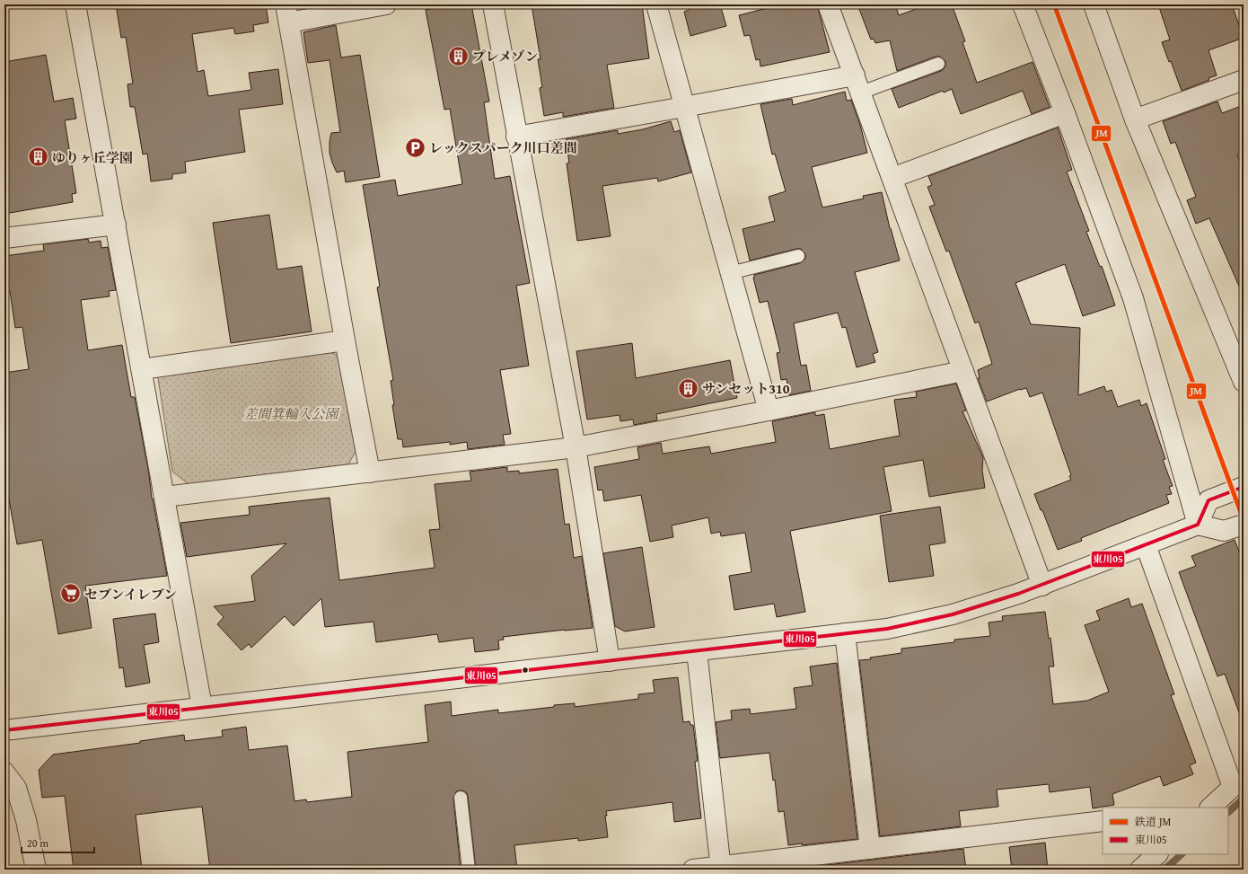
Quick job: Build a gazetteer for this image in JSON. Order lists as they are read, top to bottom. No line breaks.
{"parks":["差間箕輪入公園"],"places":{"building":["プレメゾン","ゆりヶ丘学園","サンセット310"],"parking":["レックスパーク川口差間"],"supermarket":["セブンイレブン"]},"lines":["rail line JM","transit line 東川05"],"legend":["鉄道 JM","東川05"],"scale_bar":"20 m"}
